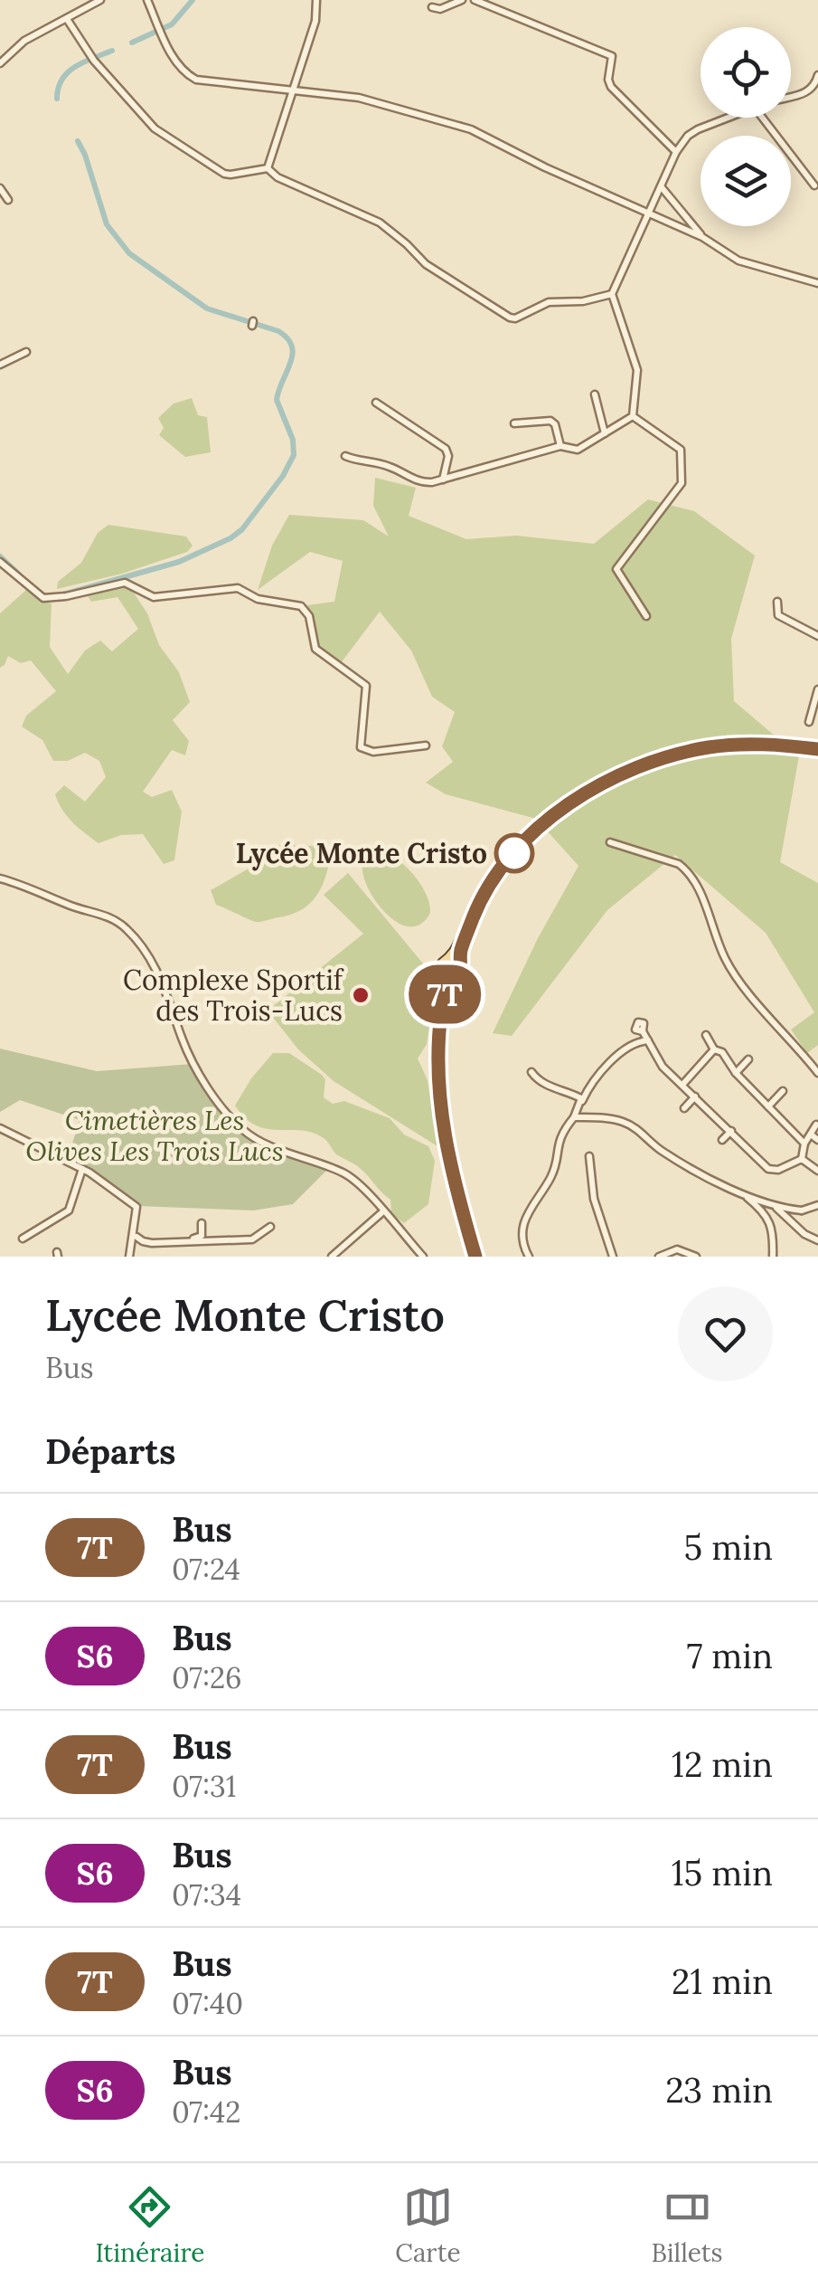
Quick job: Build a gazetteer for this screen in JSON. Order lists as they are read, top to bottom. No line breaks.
{"parks":["Cimetières Les Olives Les Trois Lucs"],"places":["Lycée Monte Cristo","Complexe Sportif des Trois-Lucs"],"lines":["bus line 7T"],"page":{"on_map":"7T","heading":[["Lycée Monte Cristo","Bus"],"Départs"],"list":[{"mark":"7T","name":"Bus","note":"07:24","value":"5 min"},{"mark":"S6","name":"Bus","note":"07:26","value":"7 min"},{"mark":"7T","name":"Bus","note":"07:31","value":"12 min"},{"mark":"S6","name":"Bus","note":"07:34","value":"15 min"},{"mark":"7T","name":"Bus","note":"07:40","value":"21 min"},{"mark":"S6","name":"Bus","note":"07:42","value":"23 min"}],"tabs":["Itinéraire","Carte","Billets"]}}
